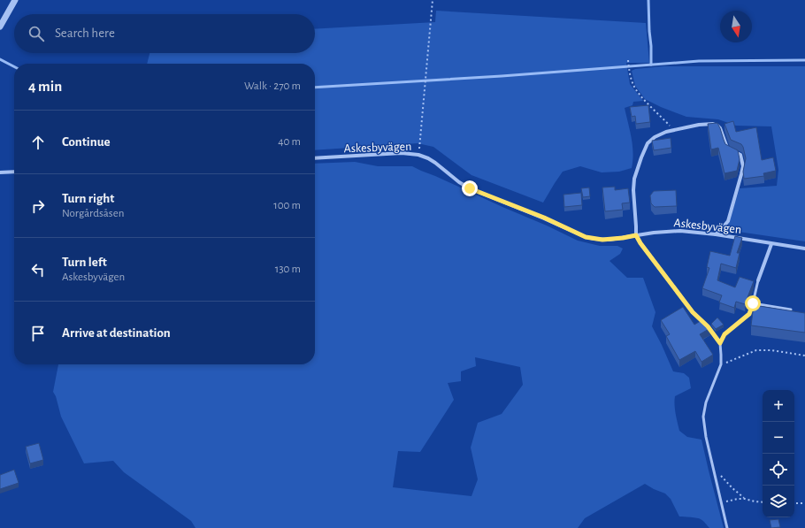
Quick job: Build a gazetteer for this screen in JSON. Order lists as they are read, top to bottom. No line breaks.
{"streets":{"street":["Askesbyvägen"]},"north":"bottom","page":{"search":"Search here","heading":["4 min","Walk · 270 m"],"list":[["Continue","40 m"],["Turn right","Norgårdsåsen","100 m"],["Turn left","Askesbyvägen","130 m"],"Arrive at destination"],"map_buttons":["+","−"]}}
